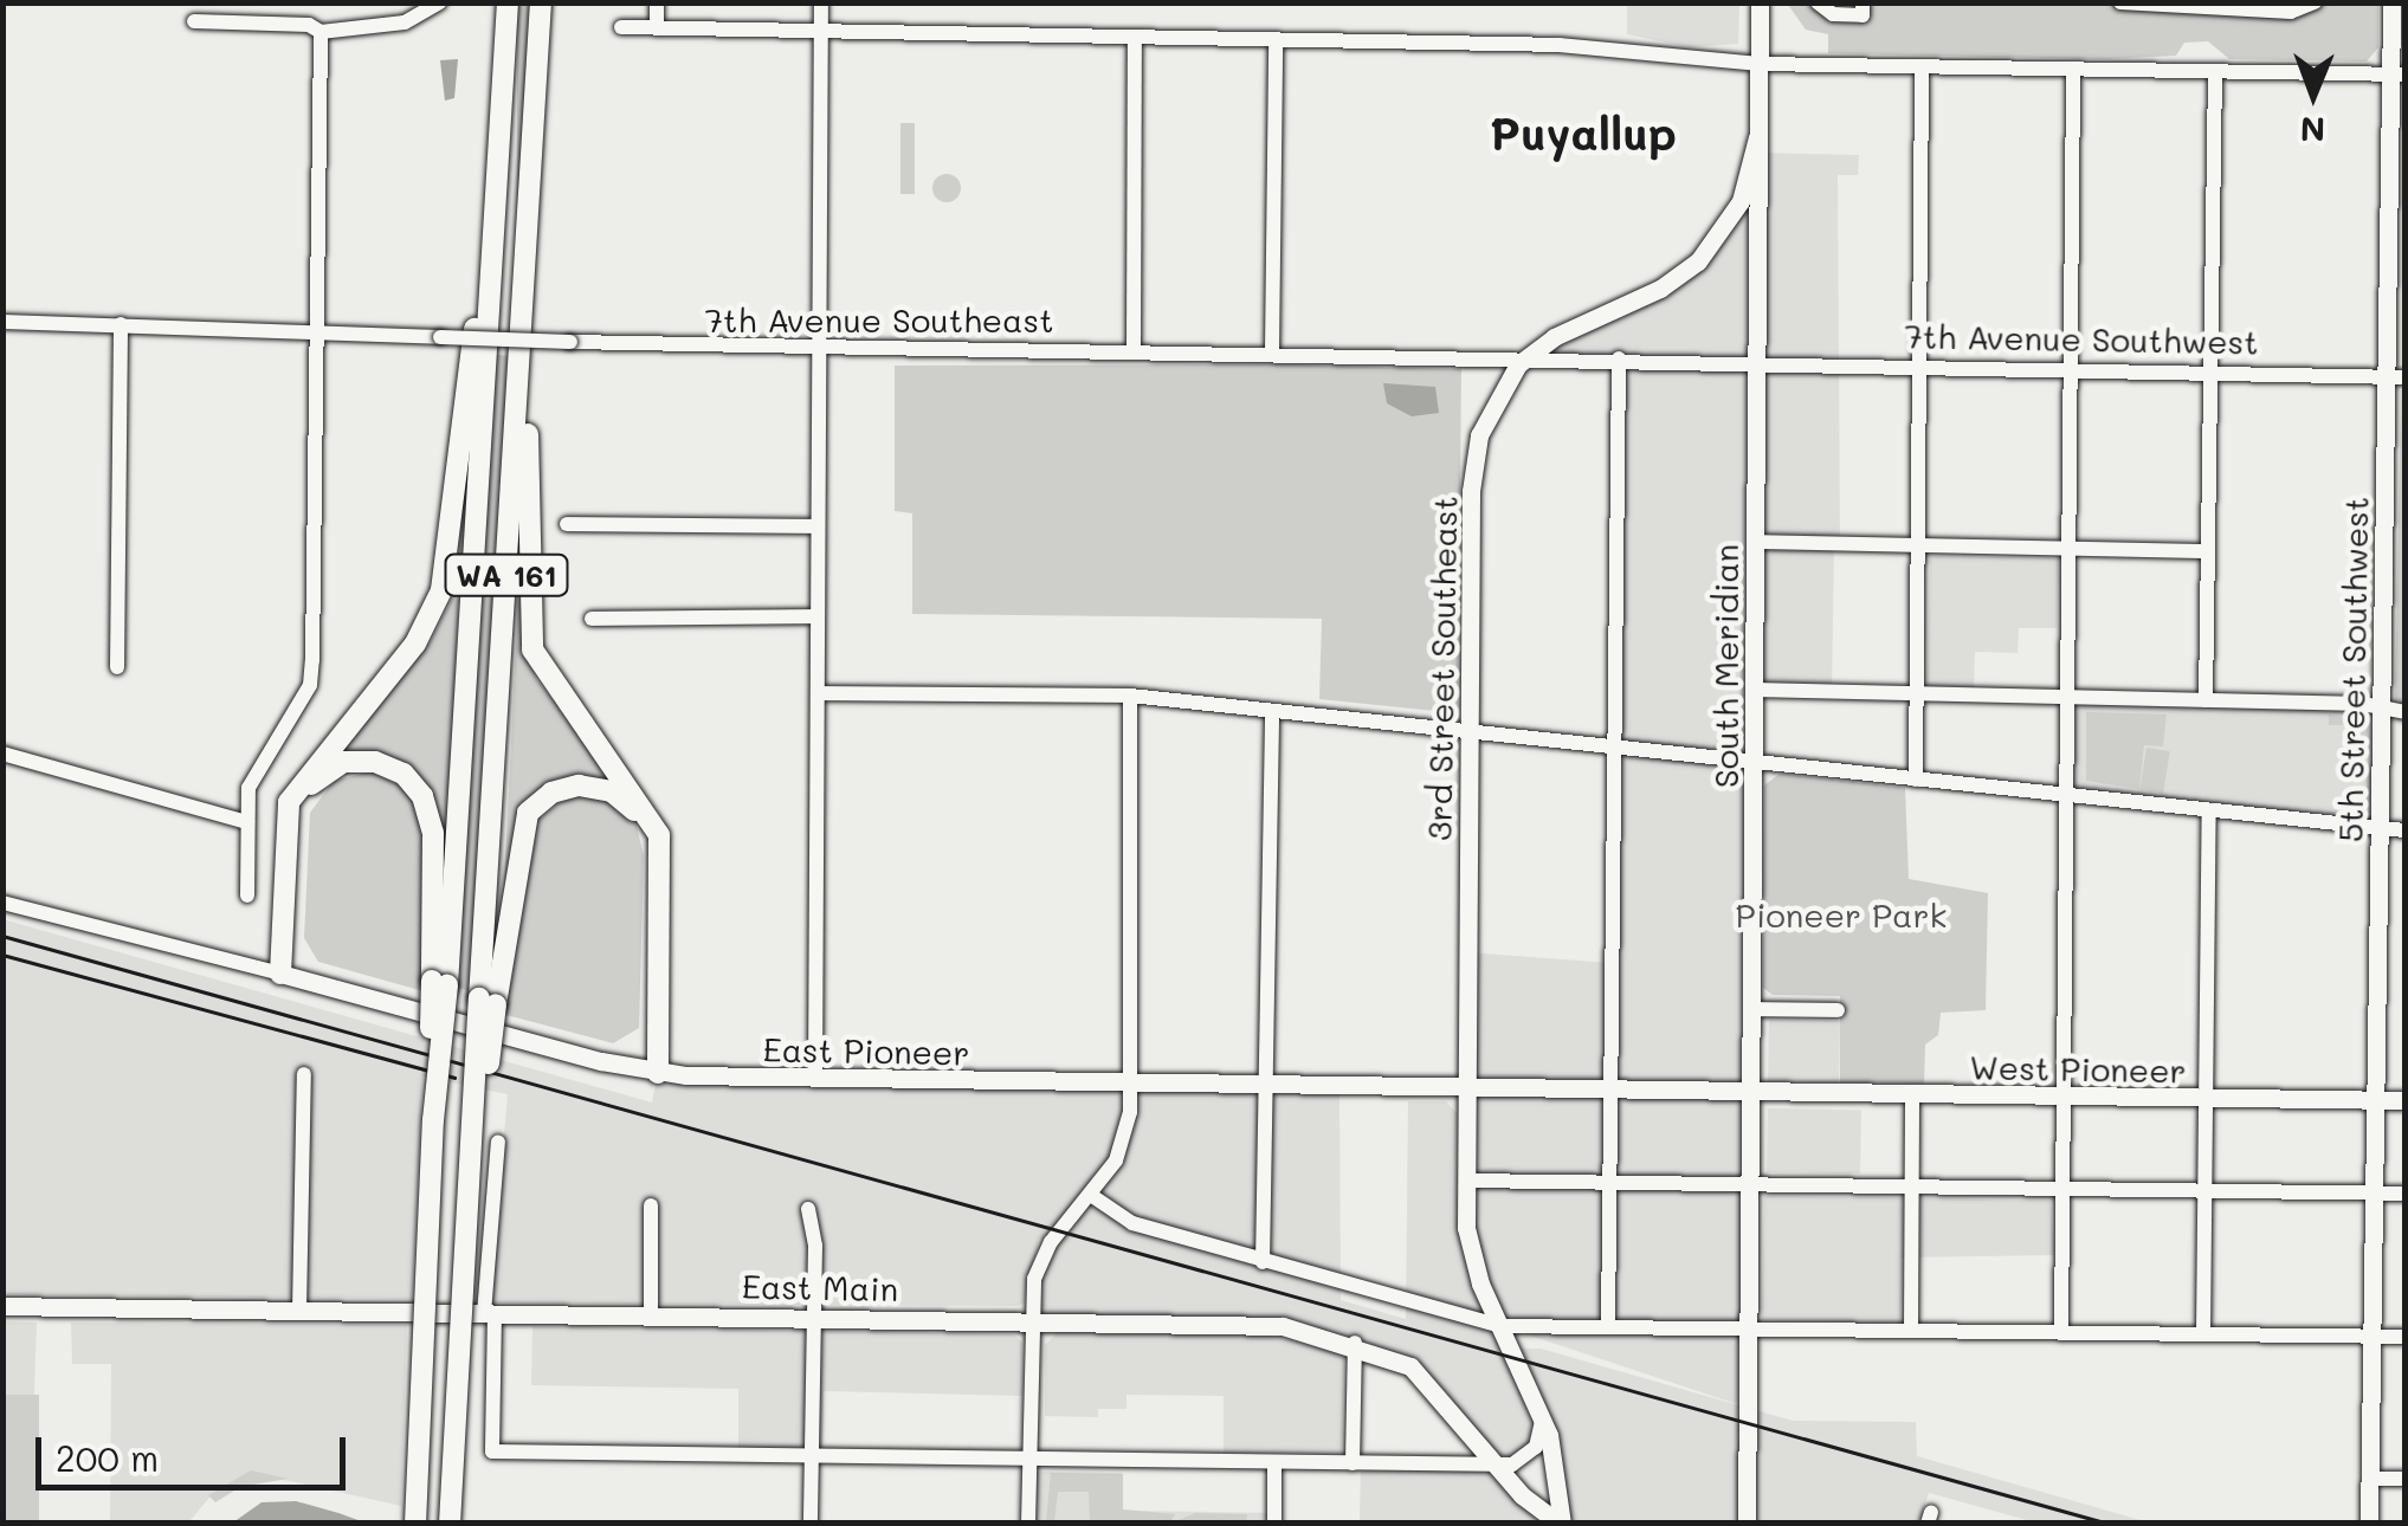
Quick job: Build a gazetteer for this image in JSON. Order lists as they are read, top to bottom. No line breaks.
{"streets":{"highway":["WA 161"],"main road":["South Meridian","3rd Street Southeast","5th Street Southwest","East Pioneer","West Pioneer","East Main"],"street":["7th Avenue Southeast","7th Avenue Southwest"]},"crossings":[["7th Avenue Southeast","7th Avenue Southwest"],["7th Avenue Southeast","South Meridian"],["7th Avenue Southeast","3rd Street Southeast"],["7th Avenue Southwest","South Meridian"],["7th Avenue Southwest","5th Street Southwest"],["South Meridian","3rd Street Southeast"],["South Meridian","East Pioneer"],["South Meridian","West Pioneer"],["3rd Street Southeast","East Pioneer"],["3rd Street Southeast","East Main"],["5th Street Southwest","West Pioneer"],["East Pioneer","West Pioneer"]],"districts":["Puyallup"],"parks":["Pioneer Park"],"scale_bar":"200 m","north":"bottom"}
